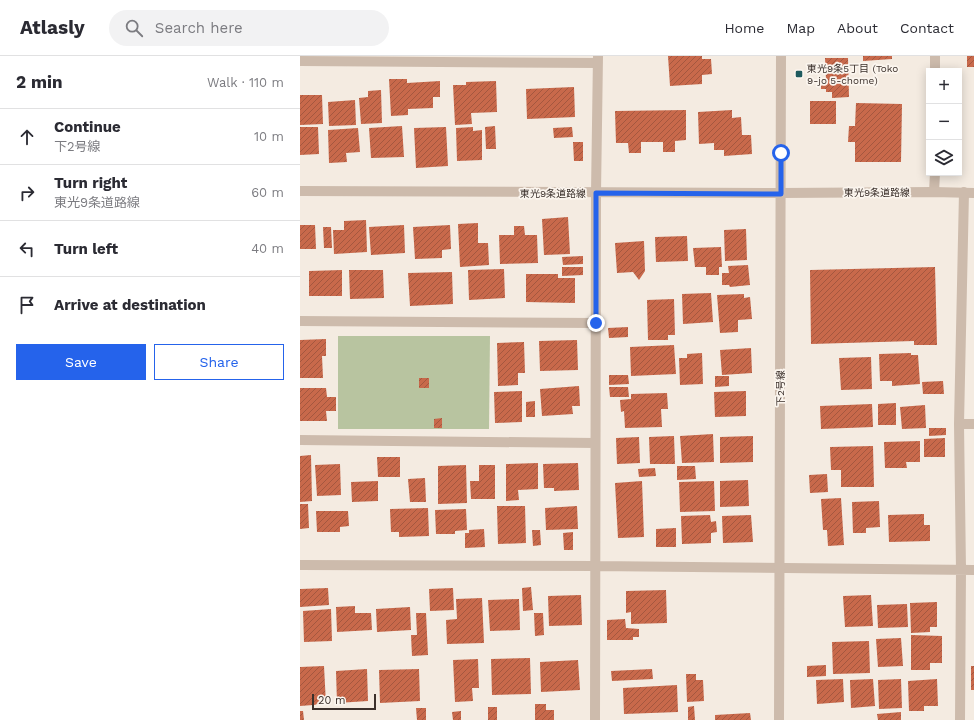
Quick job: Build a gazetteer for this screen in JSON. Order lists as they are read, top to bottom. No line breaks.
{"streets":{"street":["東光9条道路線","下2号線"]},"crossings":[["東光9条道路線","下2号線"]],"places":{"transit":["東光9条5丁目 (Toko 9-jo 5-chome)"]},"scale_bar":"20 m","page":{"header":"Atlasly","search":"Search here","nav":["Home","Map","About","Contact"],"heading":["2 min","Walk · 110 m"],"map_buttons":["+","−"],"list":[["Continue","下2号線","10 m"],["Turn right","東光9条道路線","60 m"],["Turn left","40 m"],"Arrive at destination"],"buttons":["Save","Share"],"scale":"20 m"}}
